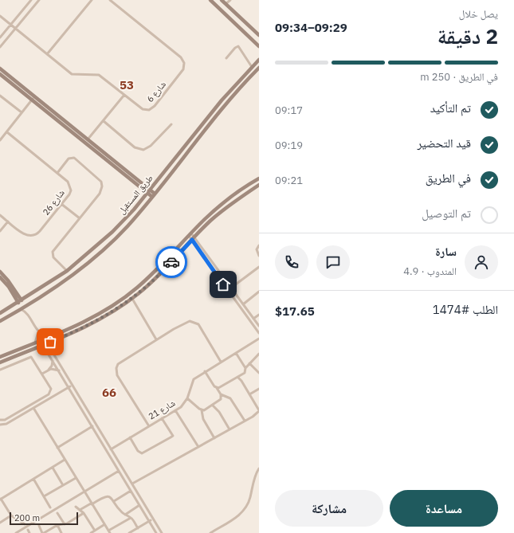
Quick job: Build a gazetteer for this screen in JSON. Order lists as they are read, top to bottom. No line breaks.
{"streets":{"street":["شارع 6","طريق المستقبل","شارع 26","شارع 21"]},"districts":["53","66"],"scale_bar":"200 m","page":{"heading":["2 دقيقة","يصل خلال","09:29–09:34"],"panel":["سارة","المندوب · 4.9","الطلب #1474","$17.65"],"bar":"في الطريق · 250 m","list":[["تم التأكيد","09:17"],["قيد التحضير","09:19"],["في الطريق","09:21"],"تم التوصيل"],"buttons":["مساعدة","مشاركة"],"scale":"200 m"}}
